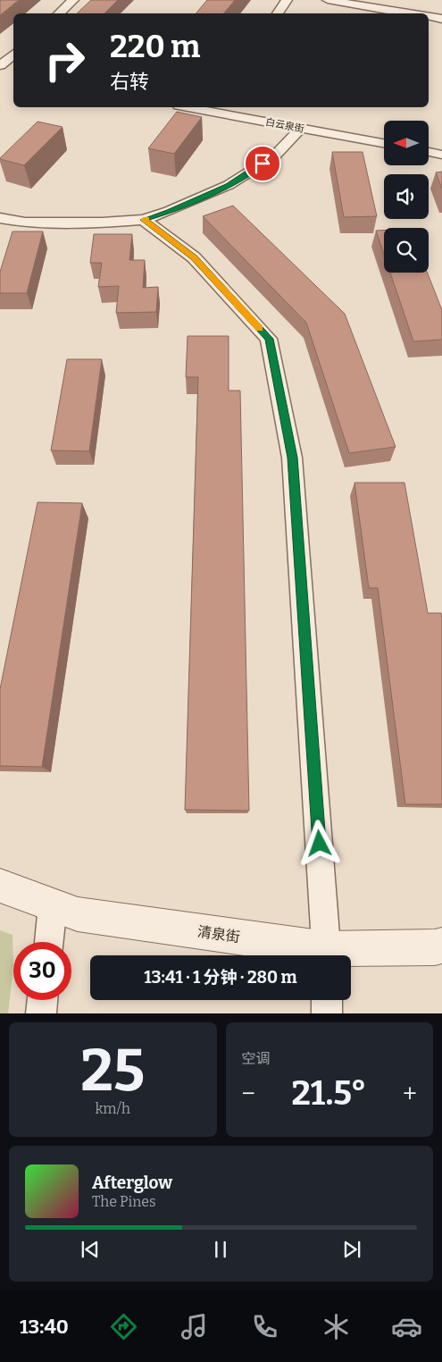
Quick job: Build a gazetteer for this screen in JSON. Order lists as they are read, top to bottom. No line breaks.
{"streets":{"street":["白云泉街","清泉街"]},"north":"left","page":{"turn":["220 m","右转"],"limit":"30","trip":"13:41 · 1 分钟 · 280 m","tile":[["25","km/h"],"空调"],"heat":["−","21.5°","+"],"song":["Afterglow","The Pines"],"tabs":"13:40"}}
